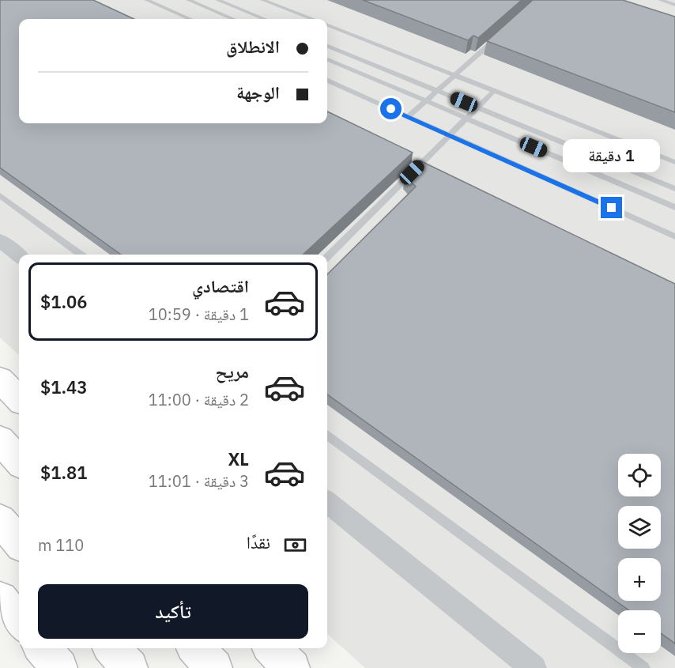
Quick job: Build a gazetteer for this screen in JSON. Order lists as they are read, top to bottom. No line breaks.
{"page":{"banner":["الانطلاق","الوجهة"],"bubble":"1 دقيقة","list":[{"name":"اقتصادي","note":"1 دقيقة · 10:59","value":"$1.06"},{"name":"مريح","note":"2 دقيقة · 11:00","value":"$1.43"},{"name":"XL","note":"3 دقيقة · 11:01","value":"$1.81"}],"map_buttons":["+","−"],"pay":["نقدًا","110 m"],"buttons":"تأكيد"}}
